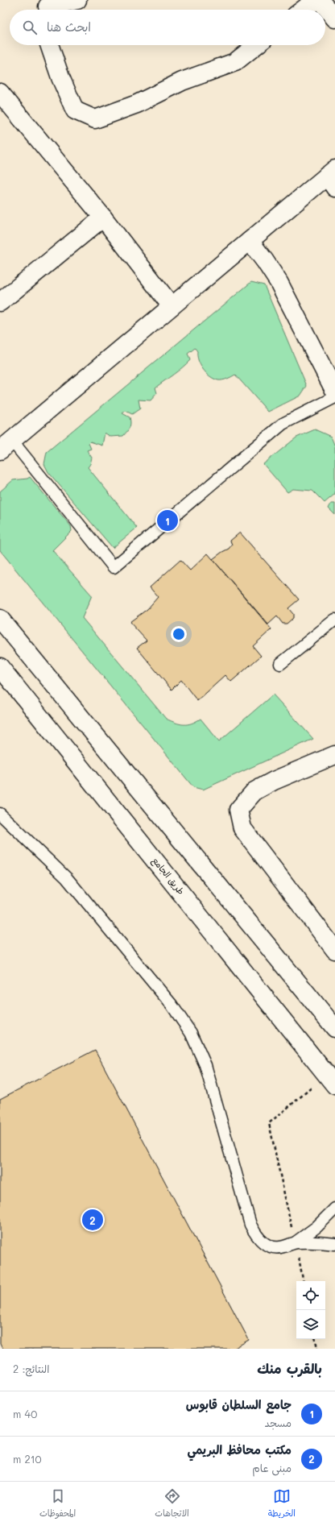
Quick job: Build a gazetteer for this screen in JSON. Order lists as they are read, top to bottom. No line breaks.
{"streets":{"street":["طريق الجامع"]},"page":{"search":"ابحث هنا","pins":["1","2"],"heading":["بالقرب منك","النتائج: 2"],"list":[{"mark":"1","name":"جامع السلطان قابوس","note":"مسجد","value":"40 m"},{"mark":"2","name":"مكتب محافظ البريمي","note":"مبنى عام","value":"210 m"}],"nav":["الخريطة","الاتجاهات","المحفوظات"]}}
